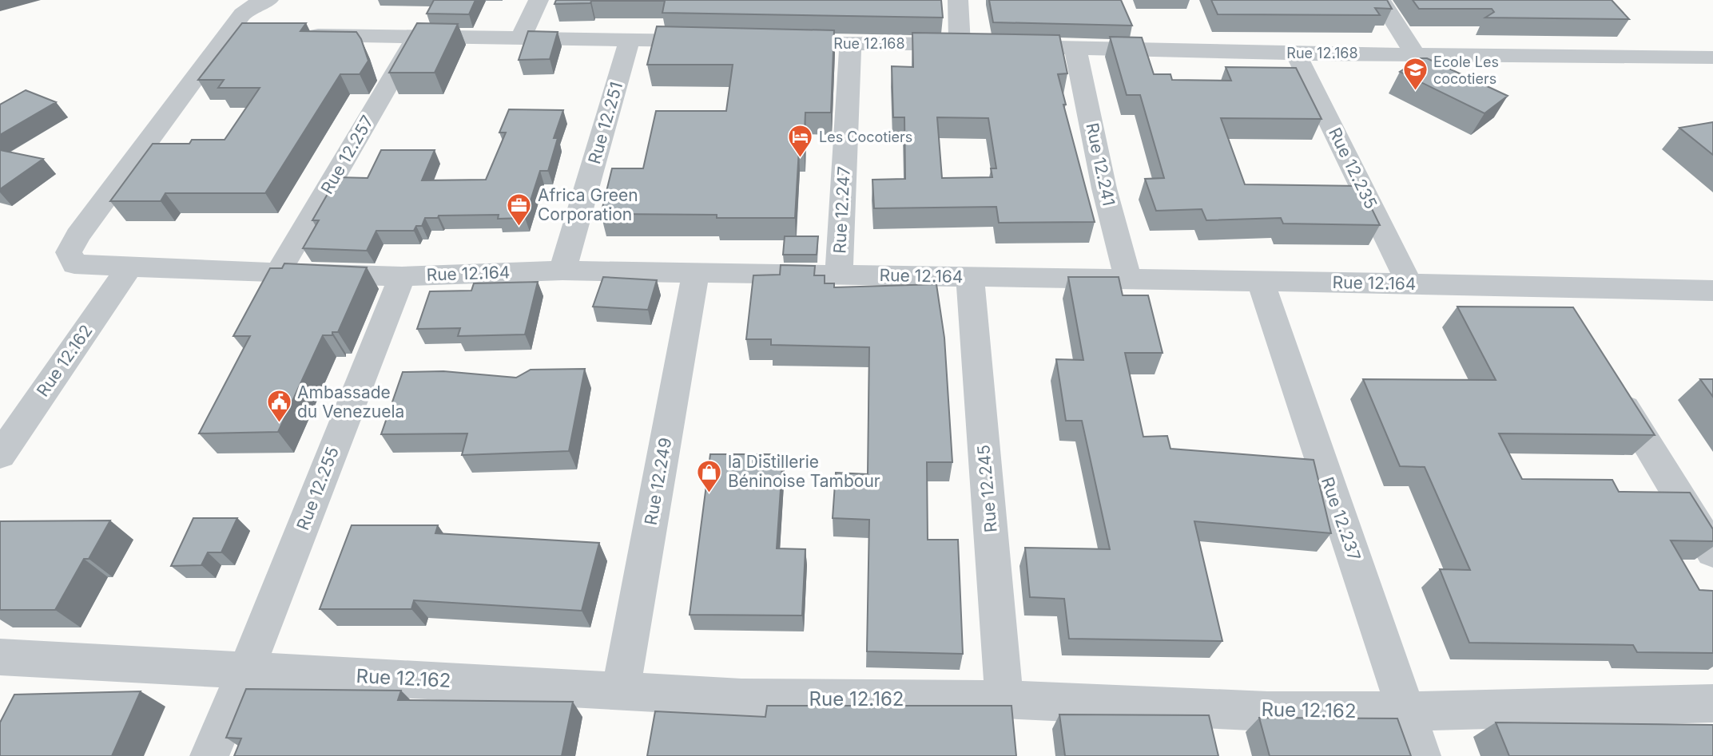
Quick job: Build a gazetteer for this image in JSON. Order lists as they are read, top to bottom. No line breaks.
{"streets":{"street":["Rue 12.168","Rue 12.251","Rue 12.257","Rue 12.241","Rue 12.235","Rue 12.247","Rue 12.164","Rue 12.162","Rue 12.249","Rue 12.255","Rue 12.245","Rue 12.237"]},"crossings":[["Rue 12.168","Rue 12.241"],["Rue 12.168","Rue 12.235"],["Rue 12.168","Rue 12.247"],["Rue 12.251","Rue 12.164"],["Rue 12.257","Rue 12.164"],["Rue 12.241","Rue 12.164"],["Rue 12.235","Rue 12.164"],["Rue 12.247","Rue 12.164"],["Rue 12.164","Rue 12.162"],["Rue 12.164","Rue 12.249"],["Rue 12.164","Rue 12.255"],["Rue 12.164","Rue 12.245"],["Rue 12.164","Rue 12.237"],["Rue 12.162","Rue 12.249"],["Rue 12.162","Rue 12.255"],["Rue 12.162","Rue 12.245"],["Rue 12.162","Rue 12.237"]],"places":{"school or university":["Ecole Les cocotiers"],"hotel":["Les Cocotiers"],"office":["Africa Green Corporation"],"public building":["Ambassade du Venezuela"],"shop":["la Distillerie Béninoise Tambour"]}}
